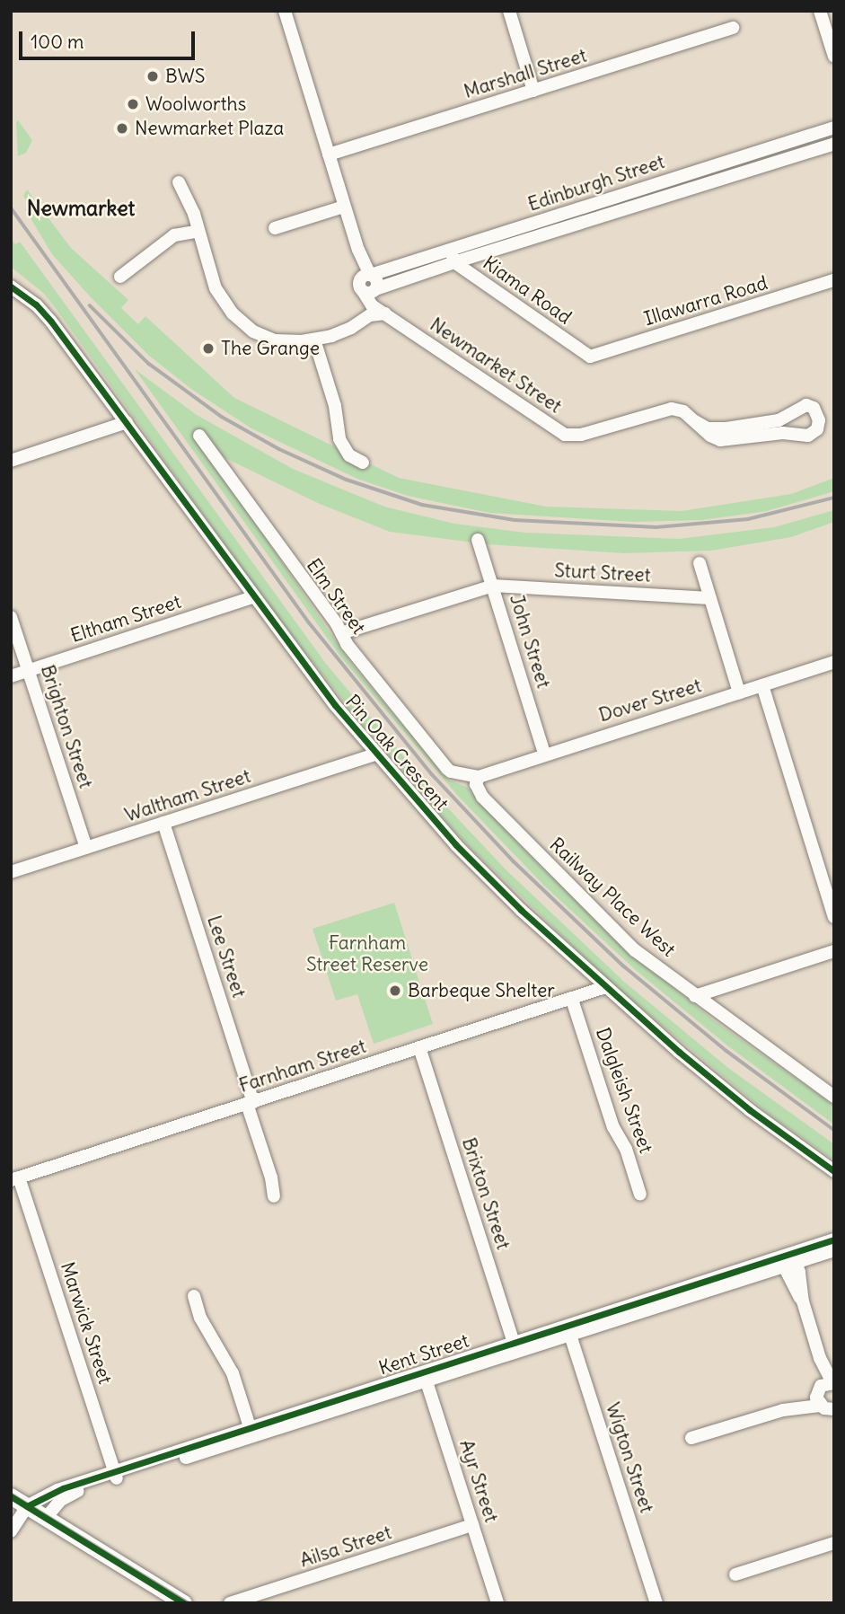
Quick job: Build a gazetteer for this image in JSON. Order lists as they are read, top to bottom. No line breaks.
{"streets":{"street":["Marshall Street","Edinburgh Street","Kiama Road","Illawarra Road","Newmarket Street","Sturt Street","Elm Street","Eltham Street","John Street","Dover Street","Brighton Street","Pin Oak Crescent","Waltham Street","Railway Place West","Lee Street","Farnham Street","Dalgleish Street","Brixton Street","Marwick Street","Kent Street","Wigton Street","Ayr Street","Ailsa Street"]},"crossings":[["Edinburgh Street","Kiama Road"],["Edinburgh Street","Newmarket Street"],["Kiama Road","Illawarra Road"],["Sturt Street","John Street"],["Elm Street","Dover Street"],["Elm Street","Railway Place West"],["Eltham Street","Brighton Street"],["Eltham Street","Pin Oak Crescent"],["John Street","Dover Street"],["Dover Street","Railway Place West"],["Brighton Street","Waltham Street"],["Pin Oak Crescent","Waltham Street"],["Pin Oak Crescent","Farnham Street"],["Waltham Street","Lee Street"],["Lee Street","Farnham Street"],["Farnham Street","Dalgleish Street"],["Farnham Street","Brixton Street"],["Farnham Street","Marwick Street"],["Brixton Street","Kent Street"],["Marwick Street","Kent Street"],["Kent Street","Wigton Street"],["Kent Street","Ayr Street"],["Ayr Street","Ailsa Street"]],"districts":["Newmarket"],"parks":["Farnham Street Reserve"],"places":["BWS","Woolworths","Newmarket Plaza","The Grange","Barbeque Shelter"],"scale_bar":"100 m"}
